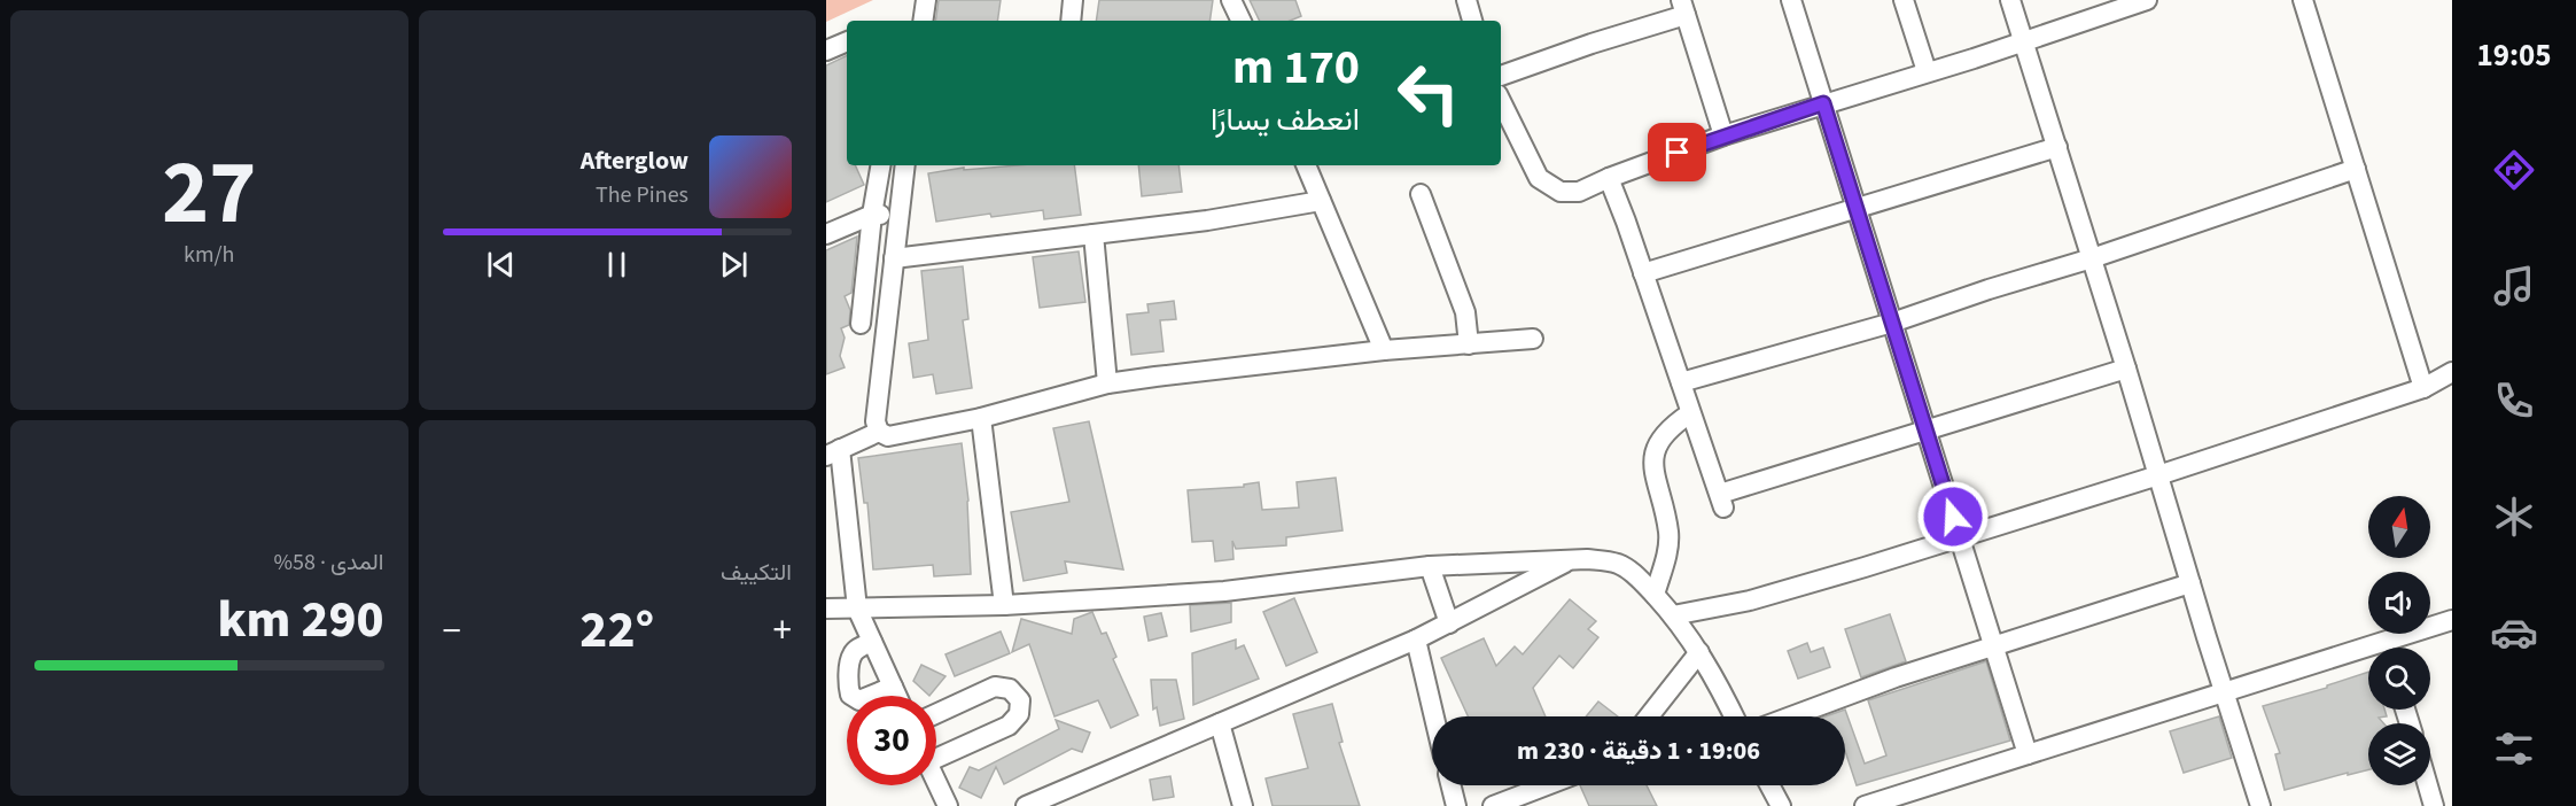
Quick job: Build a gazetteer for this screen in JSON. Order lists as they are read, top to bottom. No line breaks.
{"north":"top","page":{"tabs":"19:05","tile":[["27","km/h"],"التكييف",["المدى · 58%","290 km"]],"turn":["170 m","انعطف يسارًا"],"song":["Afterglow","The Pines"],"heat":["−","22°","+"],"limit":"30","trip":"19:06 · 1 دقيقة · 230 m"}}
